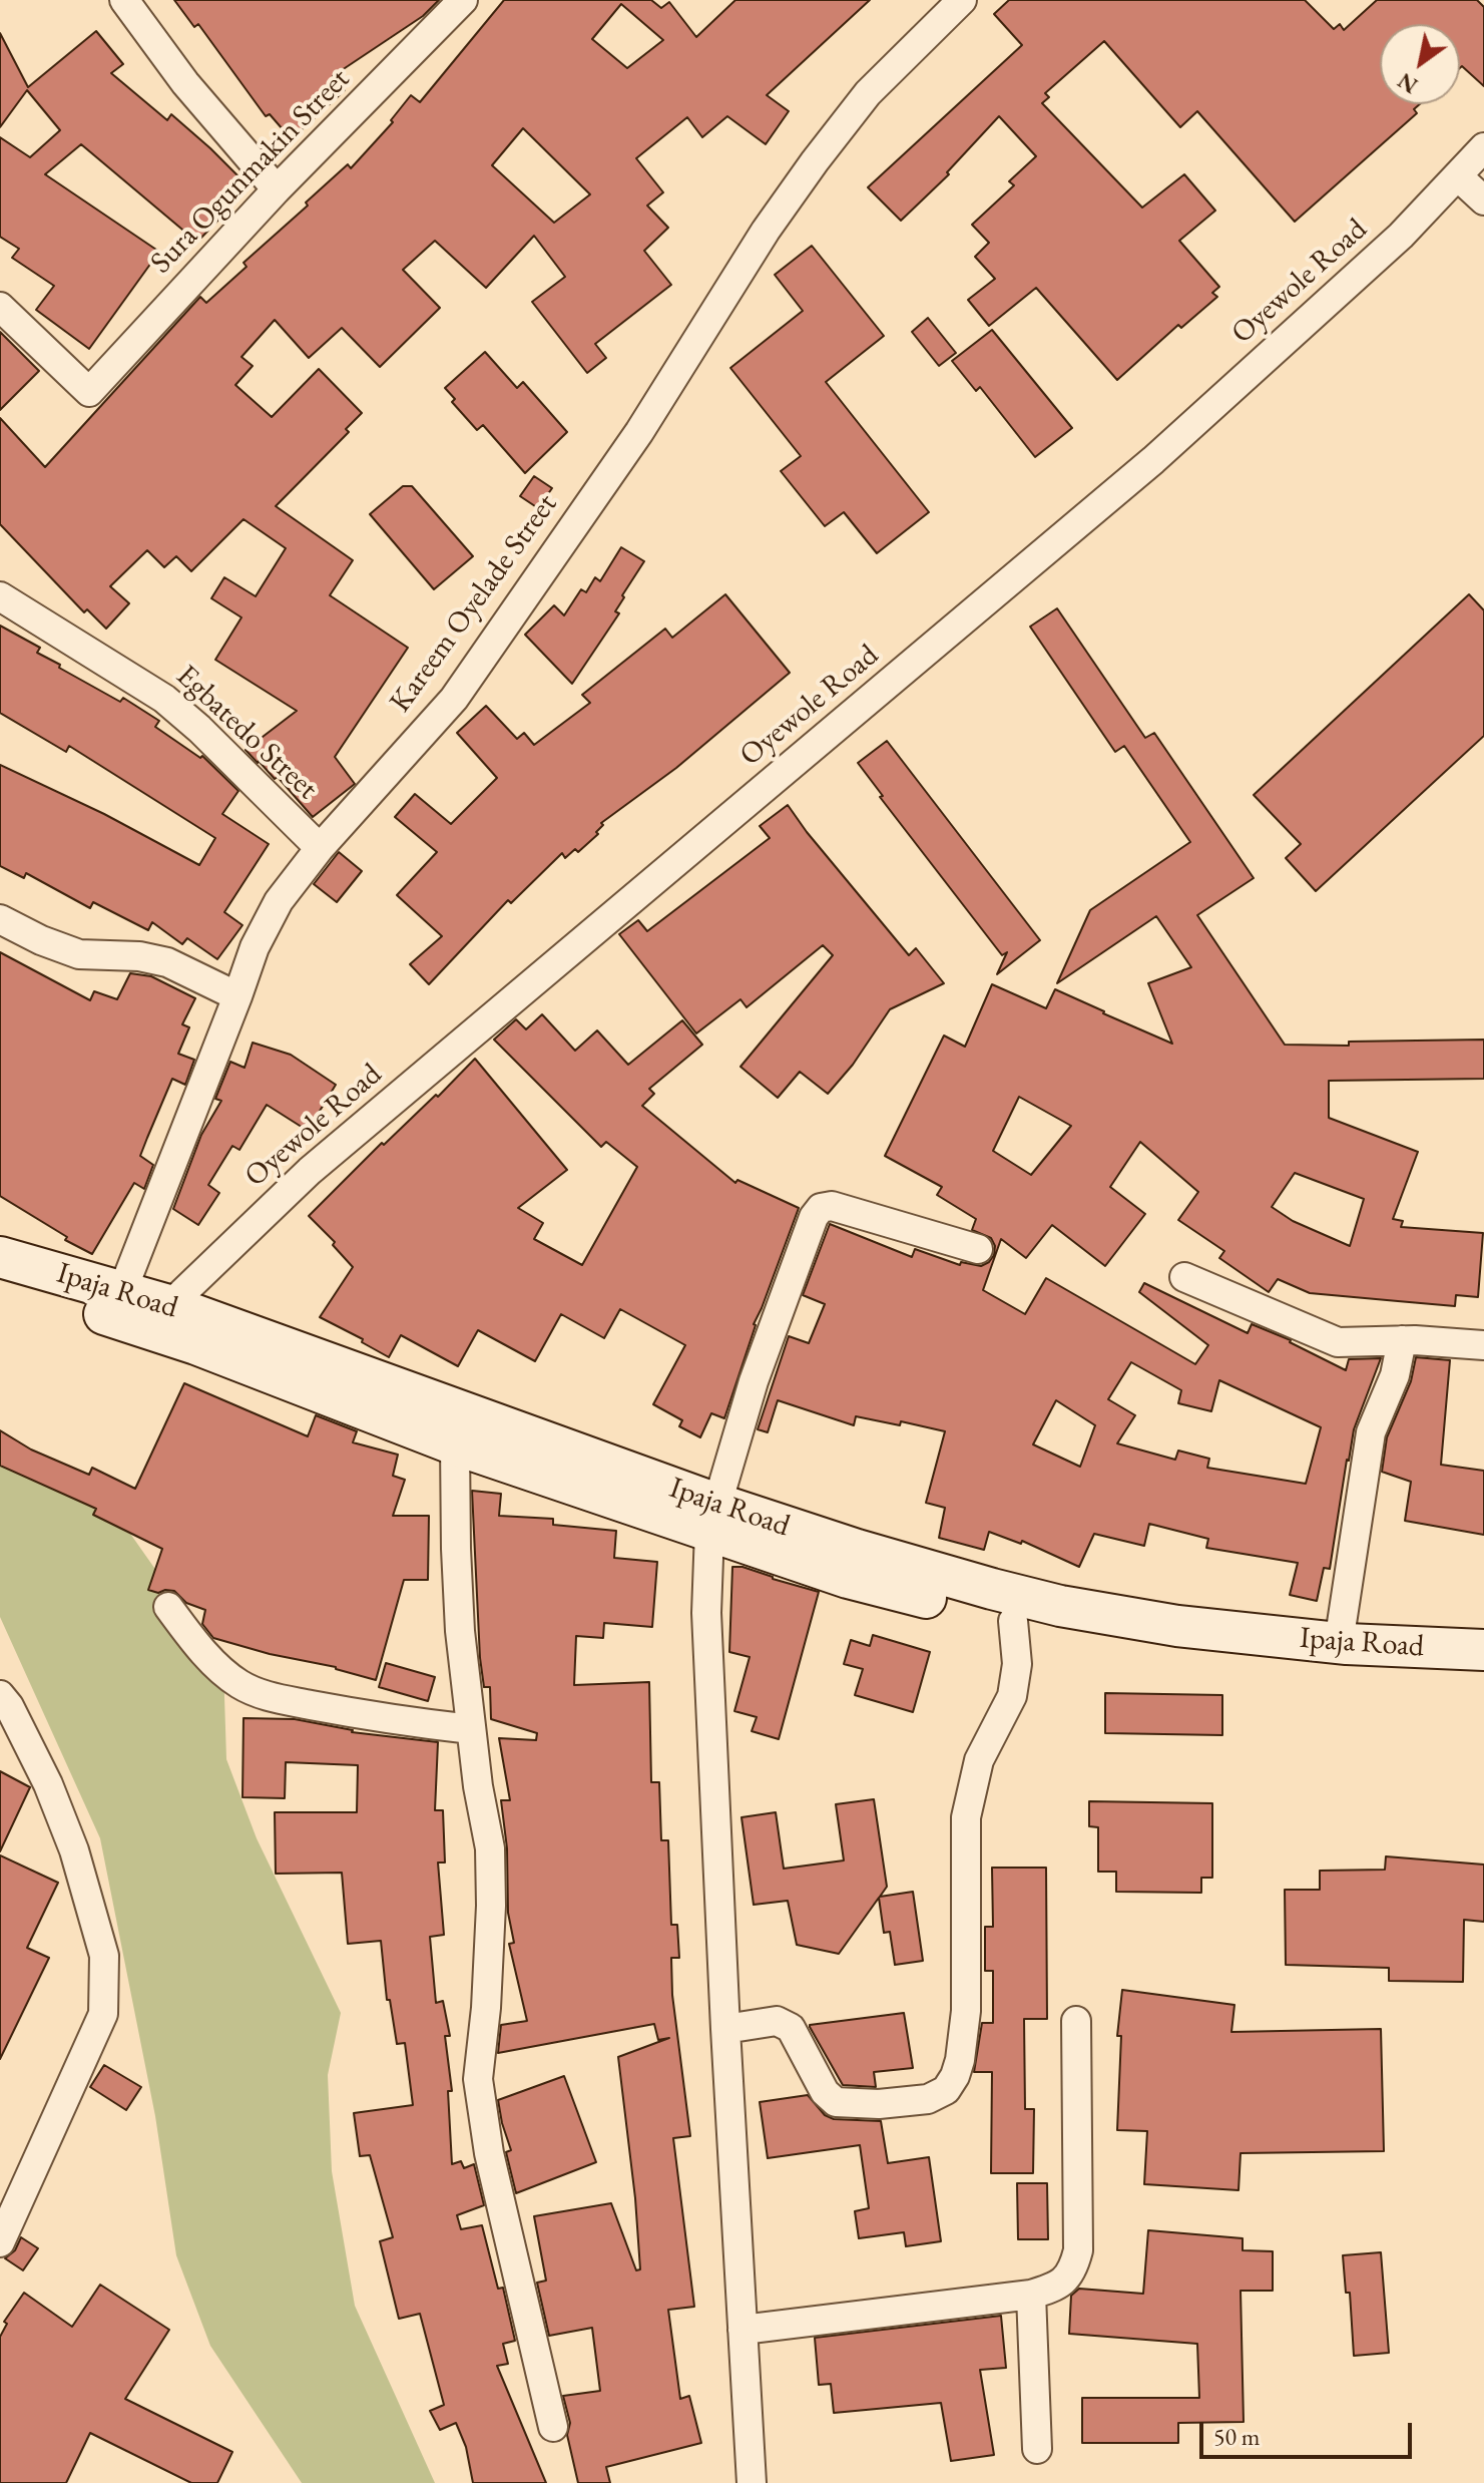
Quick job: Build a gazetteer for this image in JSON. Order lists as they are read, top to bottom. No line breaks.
{"streets":{"main road":["Ipaja Road"],"street":["Sura Ogunmakin Street","Oyewole Road","Kareem Oyelade Street","Egbatedo Street"]},"crossings":[["Oyewole Road","Kareem Oyelade Street"],["Oyewole Road","Ipaja Road"],["Kareem Oyelade Street","Egbatedo Street"],["Kareem Oyelade Street","Ipaja Road"]],"scale_bar":"50 m","north":"bottom left"}
